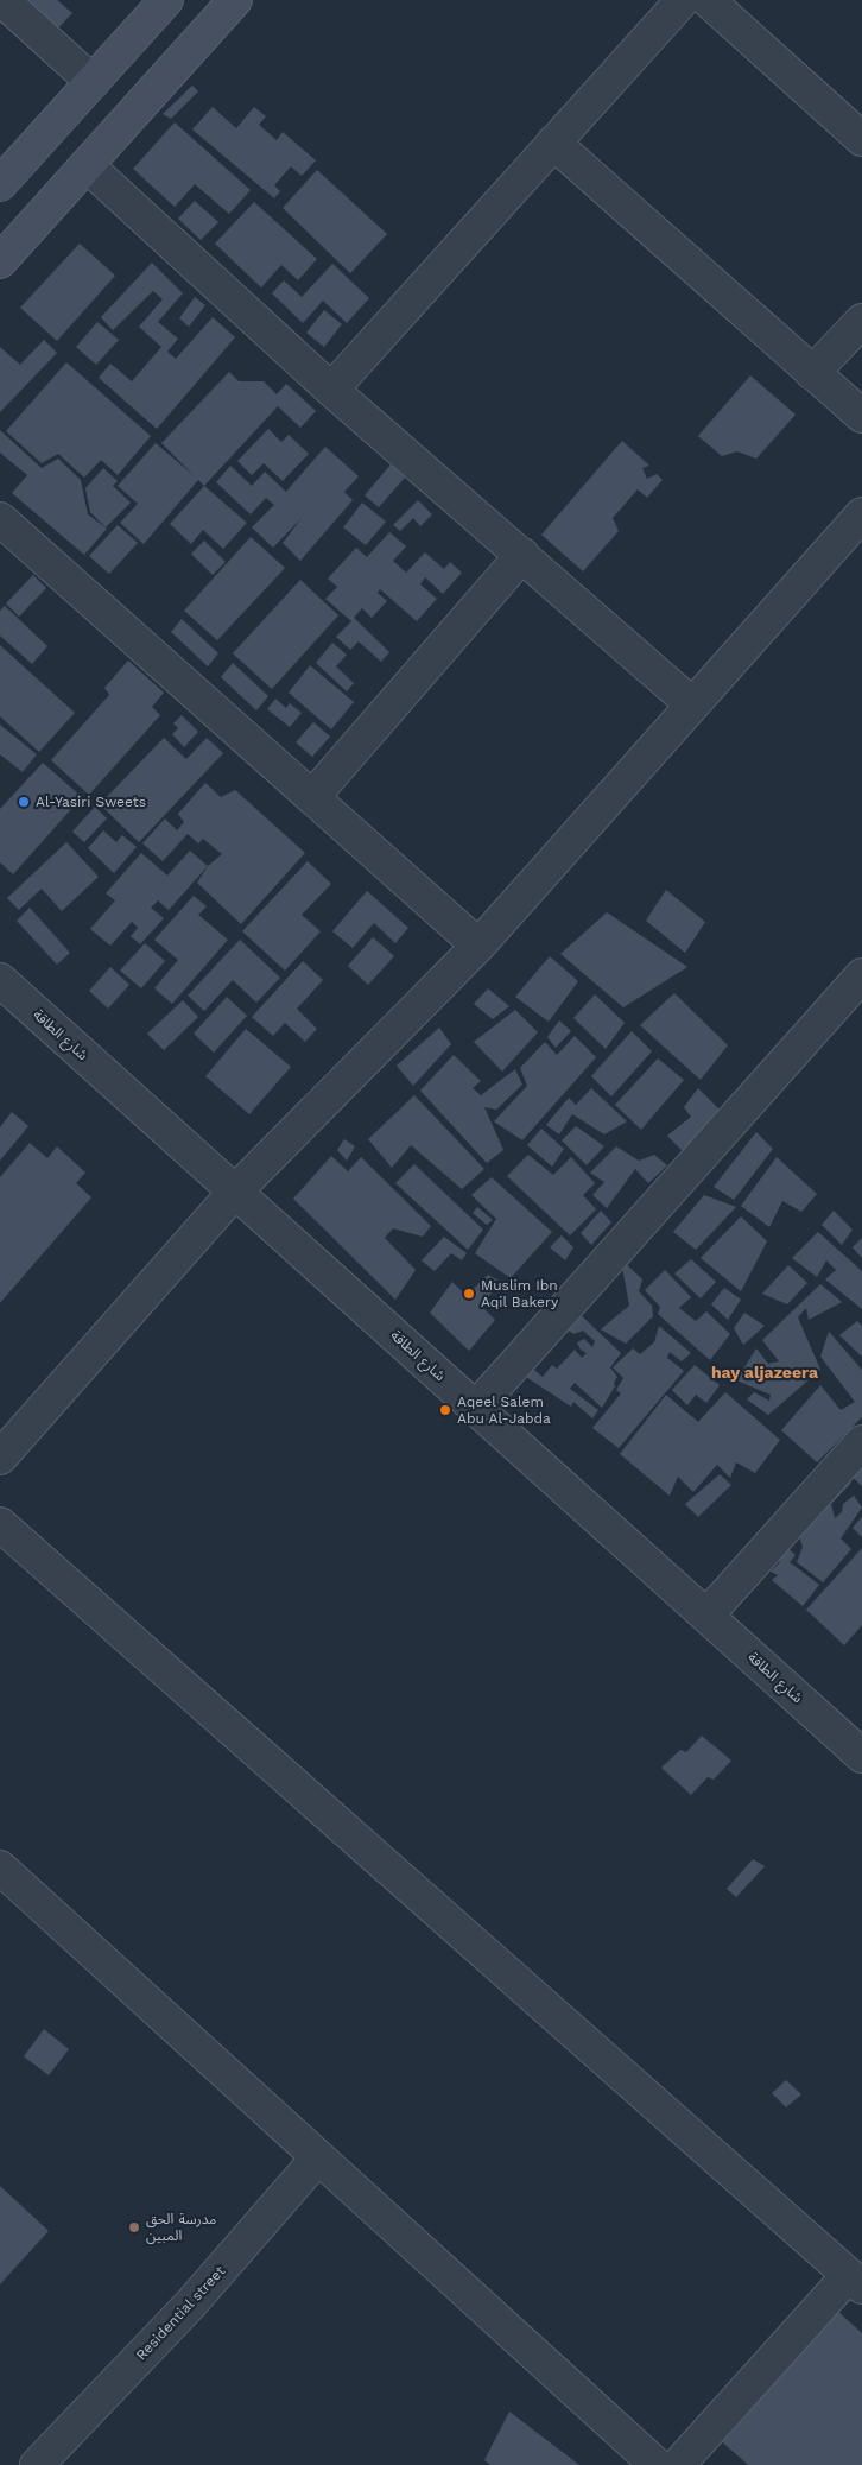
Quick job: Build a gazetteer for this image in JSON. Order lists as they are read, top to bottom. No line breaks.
{"streets":{"street":["شارع الطاقة","Residential street"]},"districts":["hay aljazeera"],"places":["Al-Yasiri Sweets","Muslim Ibn Aqil Bakery","Aqeel Salem Abu Al-Jabda","مدرسة الحق المبين"]}
